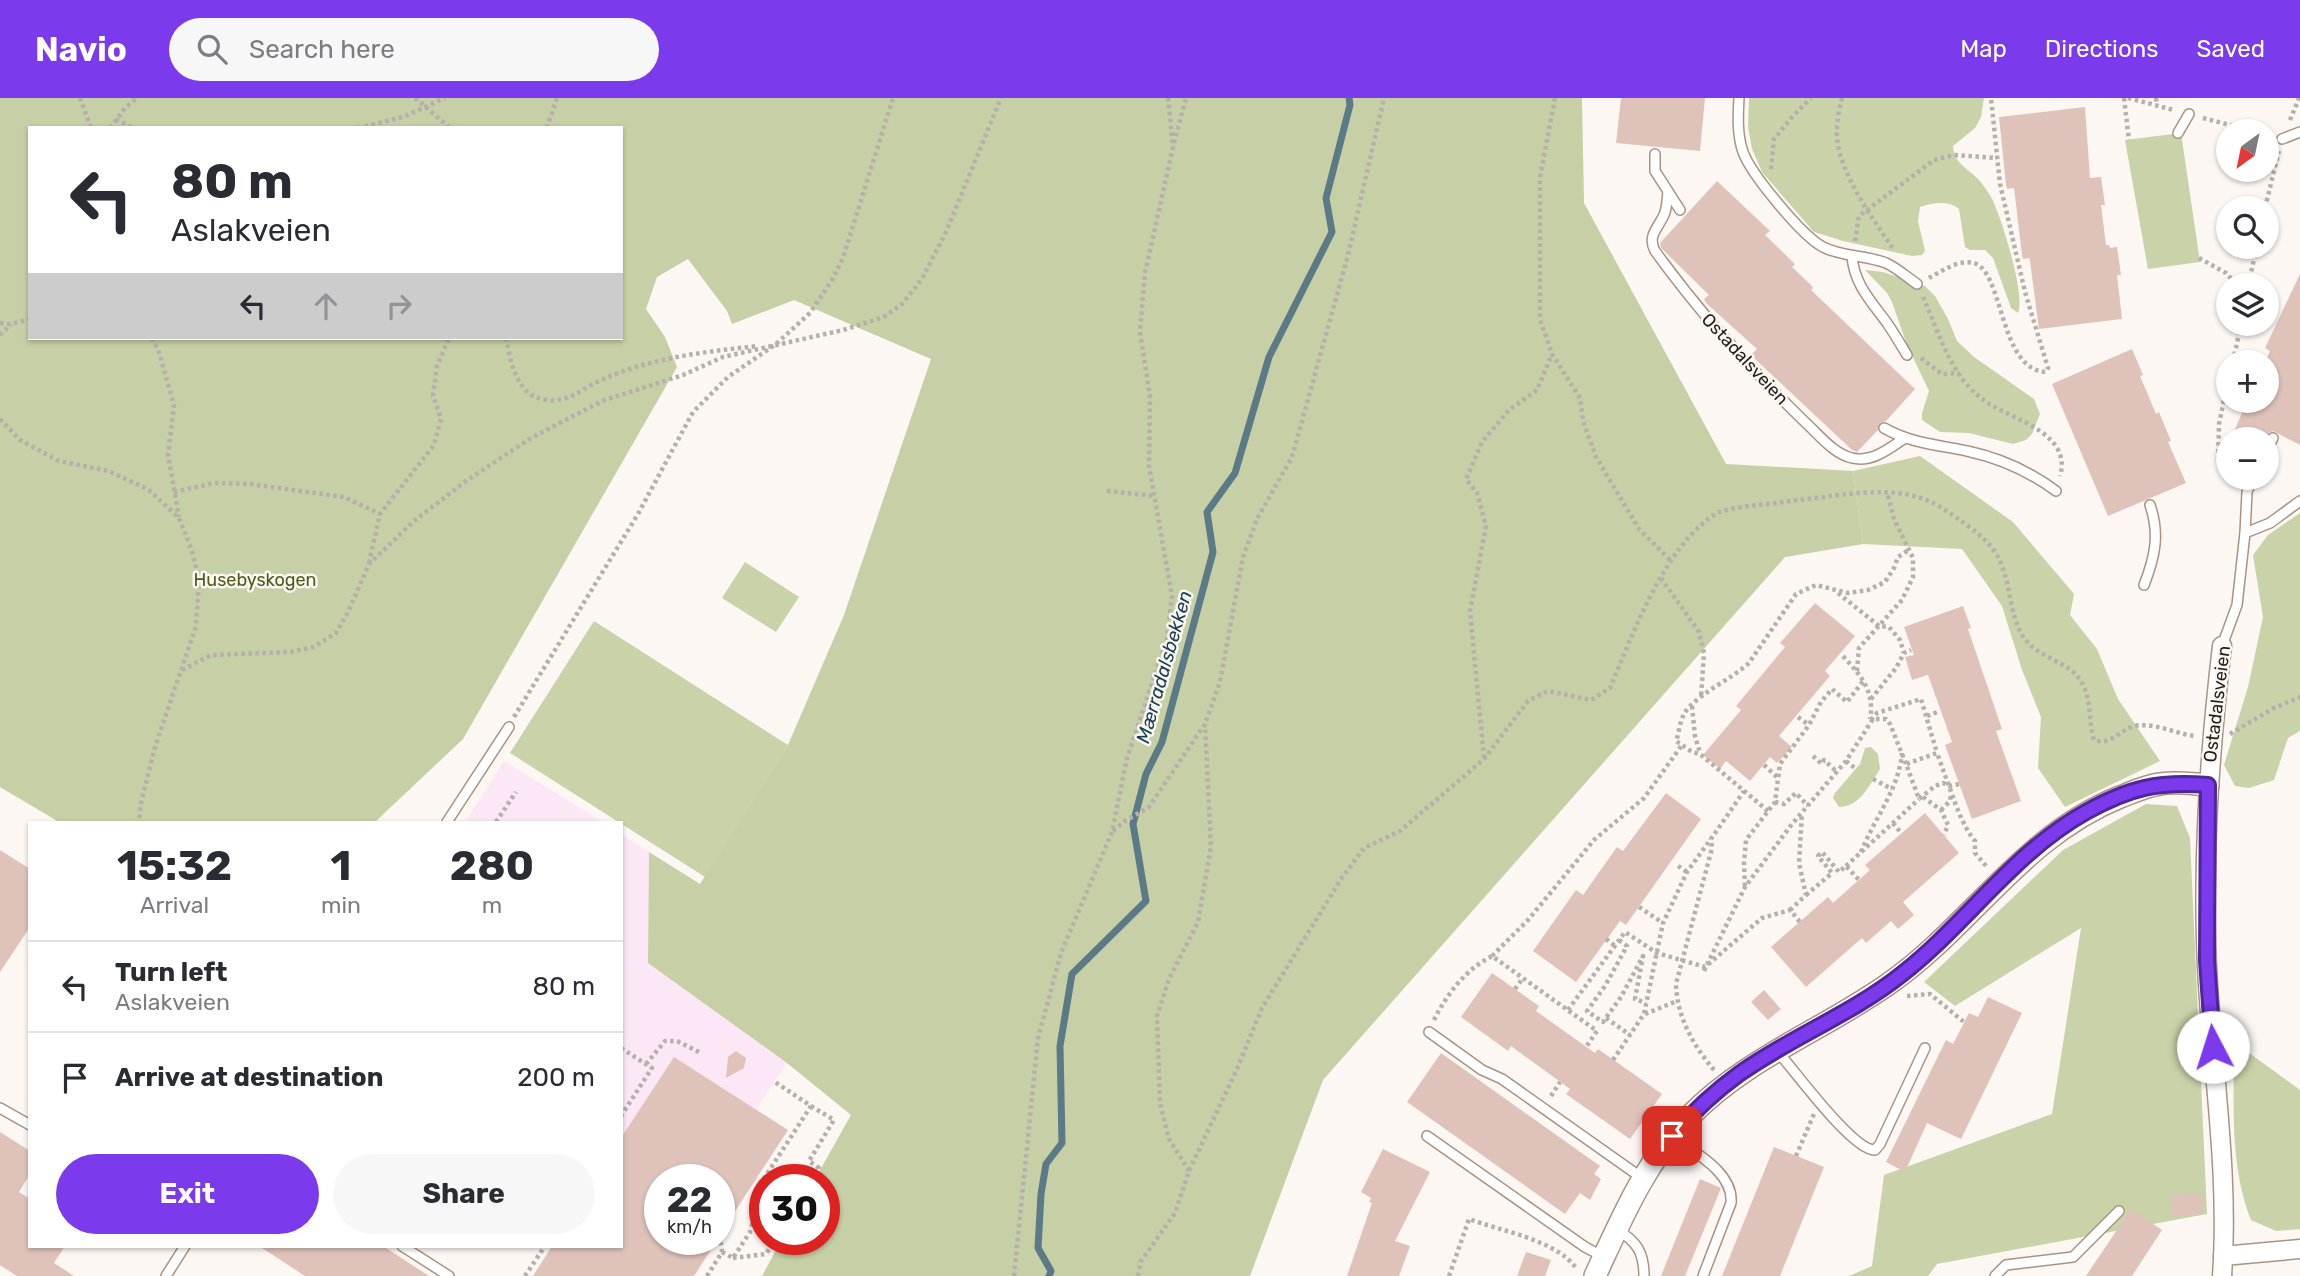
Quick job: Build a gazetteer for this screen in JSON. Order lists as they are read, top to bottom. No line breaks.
{"streets":{"street":["Ostadalsveien"]},"water":["Mærradalsbekken"],"parks":["Husebyskogen"],"north":"bottom left","page":{"header":"Navio","search":"Search here","nav":["Map","Directions","Saved"],"map_buttons":["+","−"],"turn":["80 m","Aslakveien"],"eta":["15:32","Arrival","1","min","280","m"],"list":[{"name":"Turn left","note":"Aslakveien","value":"80 m"},{"name":"Arrive at destination","value":"200 m"}],"buttons":["Exit","Share"],"speed":"22 km/h","limit":"30"}}
